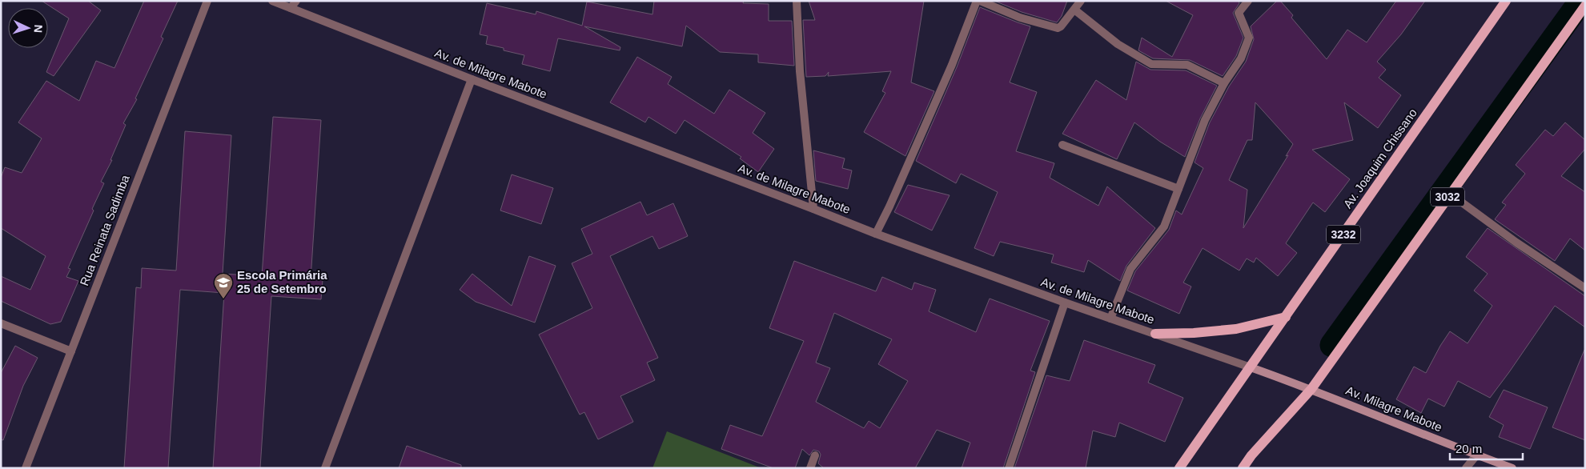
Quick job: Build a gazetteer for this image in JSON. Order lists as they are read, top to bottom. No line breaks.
{"streets":{"main road":["Av. Joaquim Chissano","3032","3232"],"street":["Av. de Milagre Mabote","Rua Reinata Sadimba","Av. Milagre Mabote"]},"crossings":[["Av. de Milagre Mabote","Av. Joaquim Chissano"],["Av. de Milagre Mabote","3032"],["Av. de Milagre Mabote","Av. Milagre Mabote"],["3032","Av. Milagre Mabote"]],"places":{"school or university":["Escola Primária 25 de Setembro"]},"scale_bar":"20 m","north":"right"}
